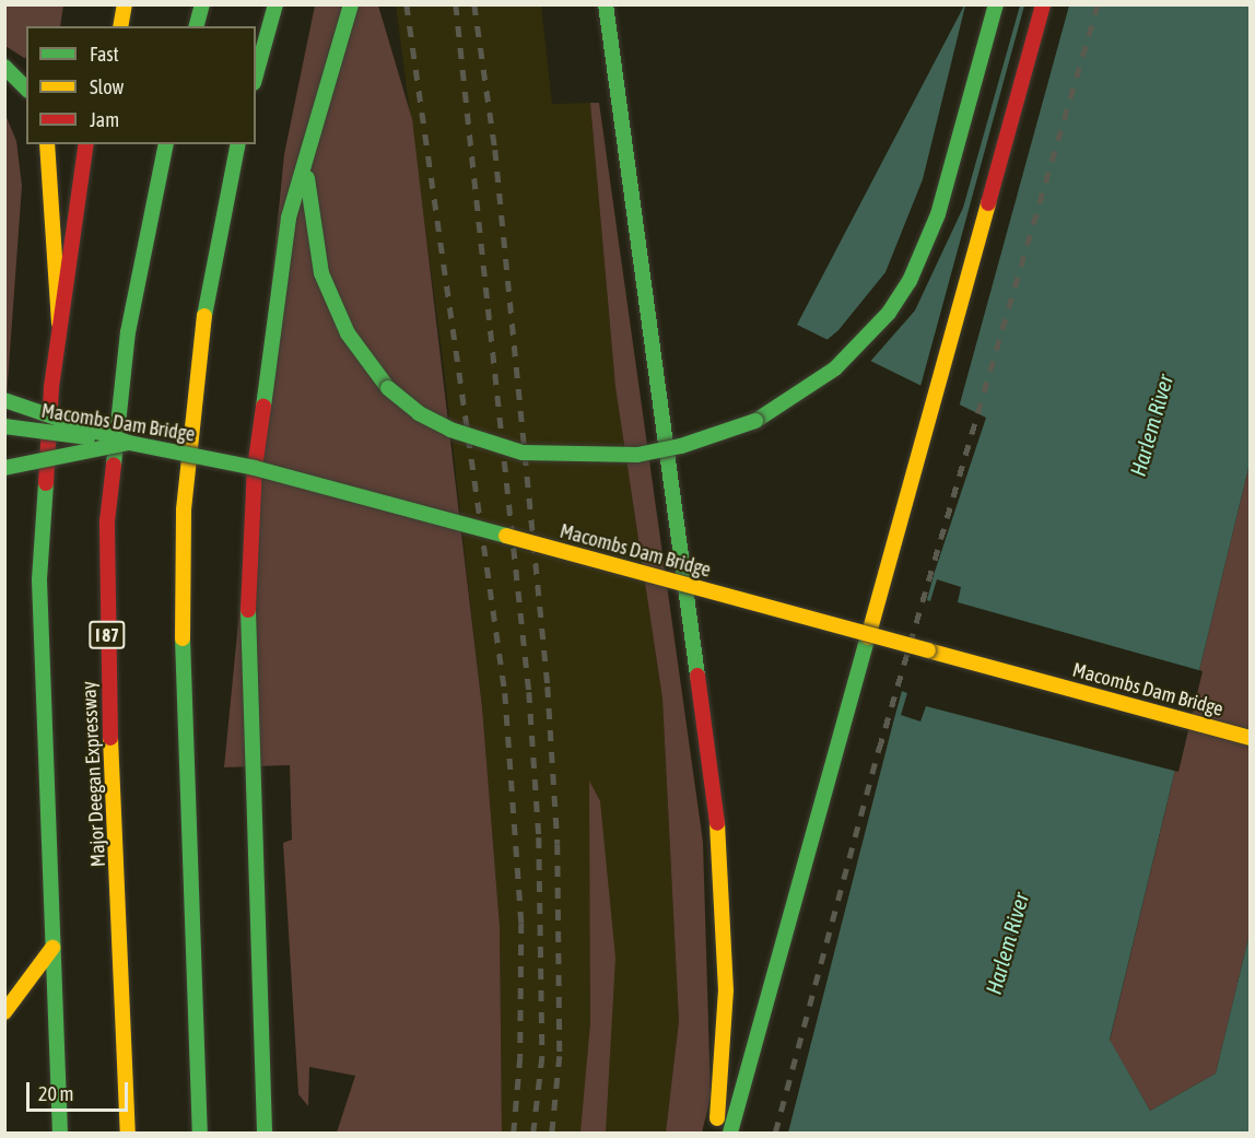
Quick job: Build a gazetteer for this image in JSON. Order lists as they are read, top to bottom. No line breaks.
{"streets":{"main road":["Macombs Dam Bridge","I 87","Major Deegan Expressway"]},"water":["Harlem River"],"legend":["Fast","Slow","Jam"],"scale_bar":"20 m"}
